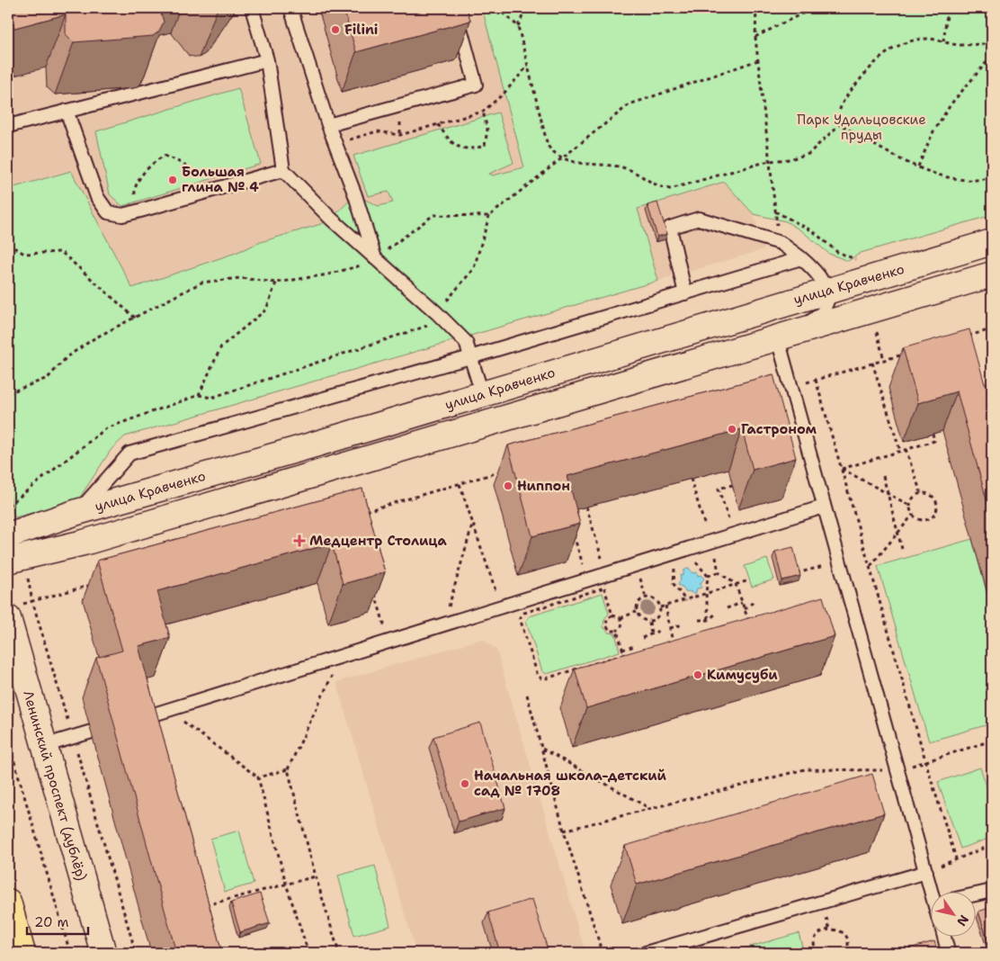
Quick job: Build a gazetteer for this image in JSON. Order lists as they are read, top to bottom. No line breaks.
{"streets":{"street":["улица Кравченко","Ленинский проспект (дублёр)"]},"parks":["Парк Удальцовские пруды"],"places":{"other":["Filini","Большая глина № 4","Гастроном","Ниппон","Кимусуби","Начальная школа-детский сад № 1708"],"health":["Медцентр Столица"]},"scale_bar":"20 m","north":"bottom right"}
